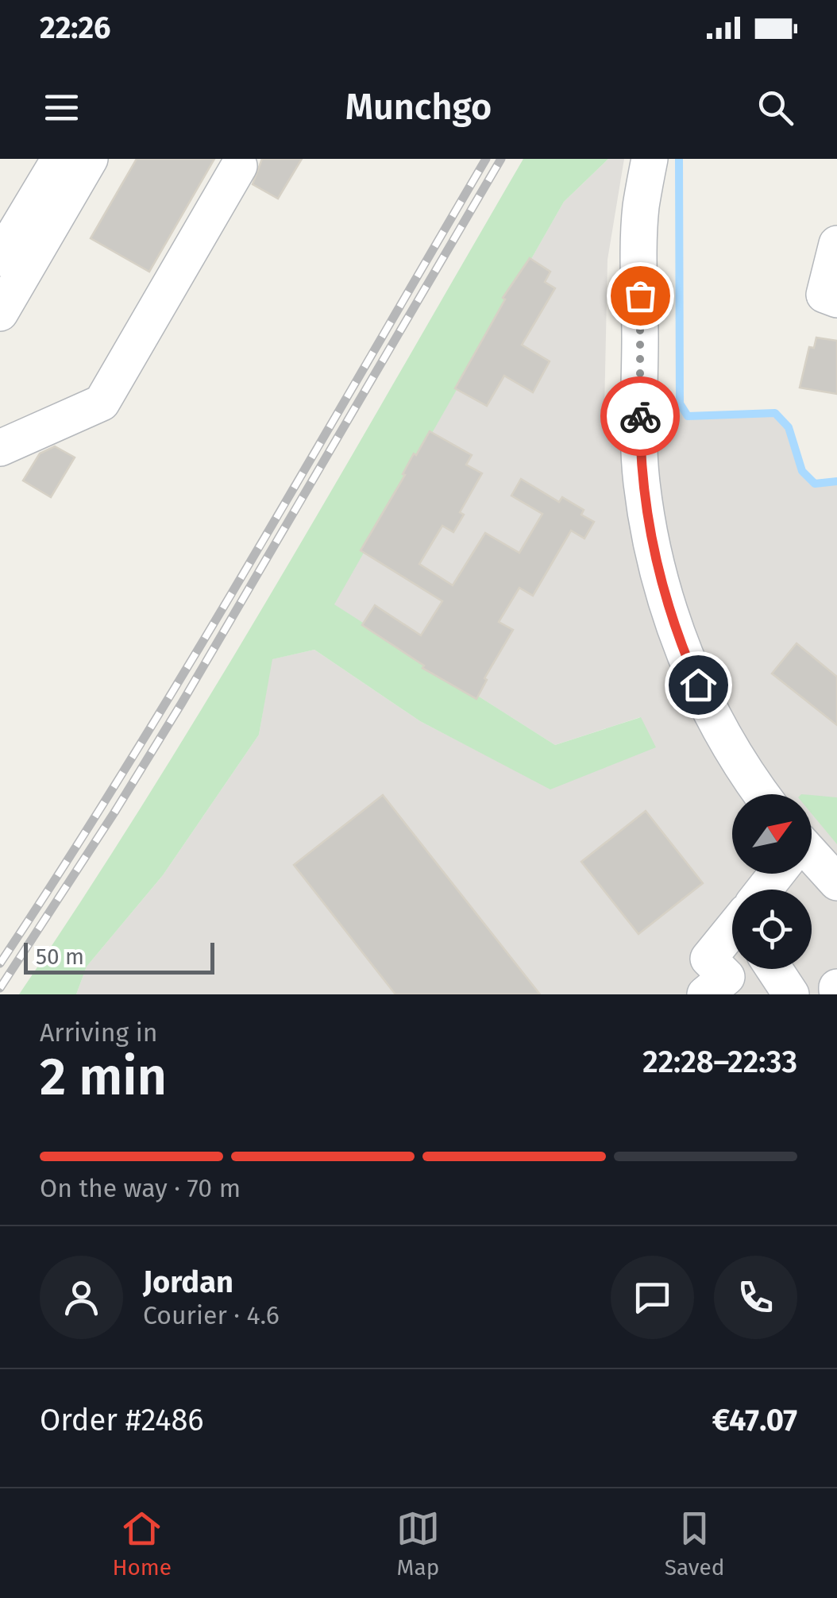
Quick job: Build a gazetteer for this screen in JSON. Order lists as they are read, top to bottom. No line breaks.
{"scale_bar":"50 m","north":"top right","page":{"status":"22:26","header":"Munchgo","scale":"50 m","heading":["2 min","Arriving in","22:28–22:33"],"panel":["Jordan","Courier · 4.6","Order #2486","€47.07"],"bar":"On the way · 70 m","tabs":["Home","Map","Saved"]}}
